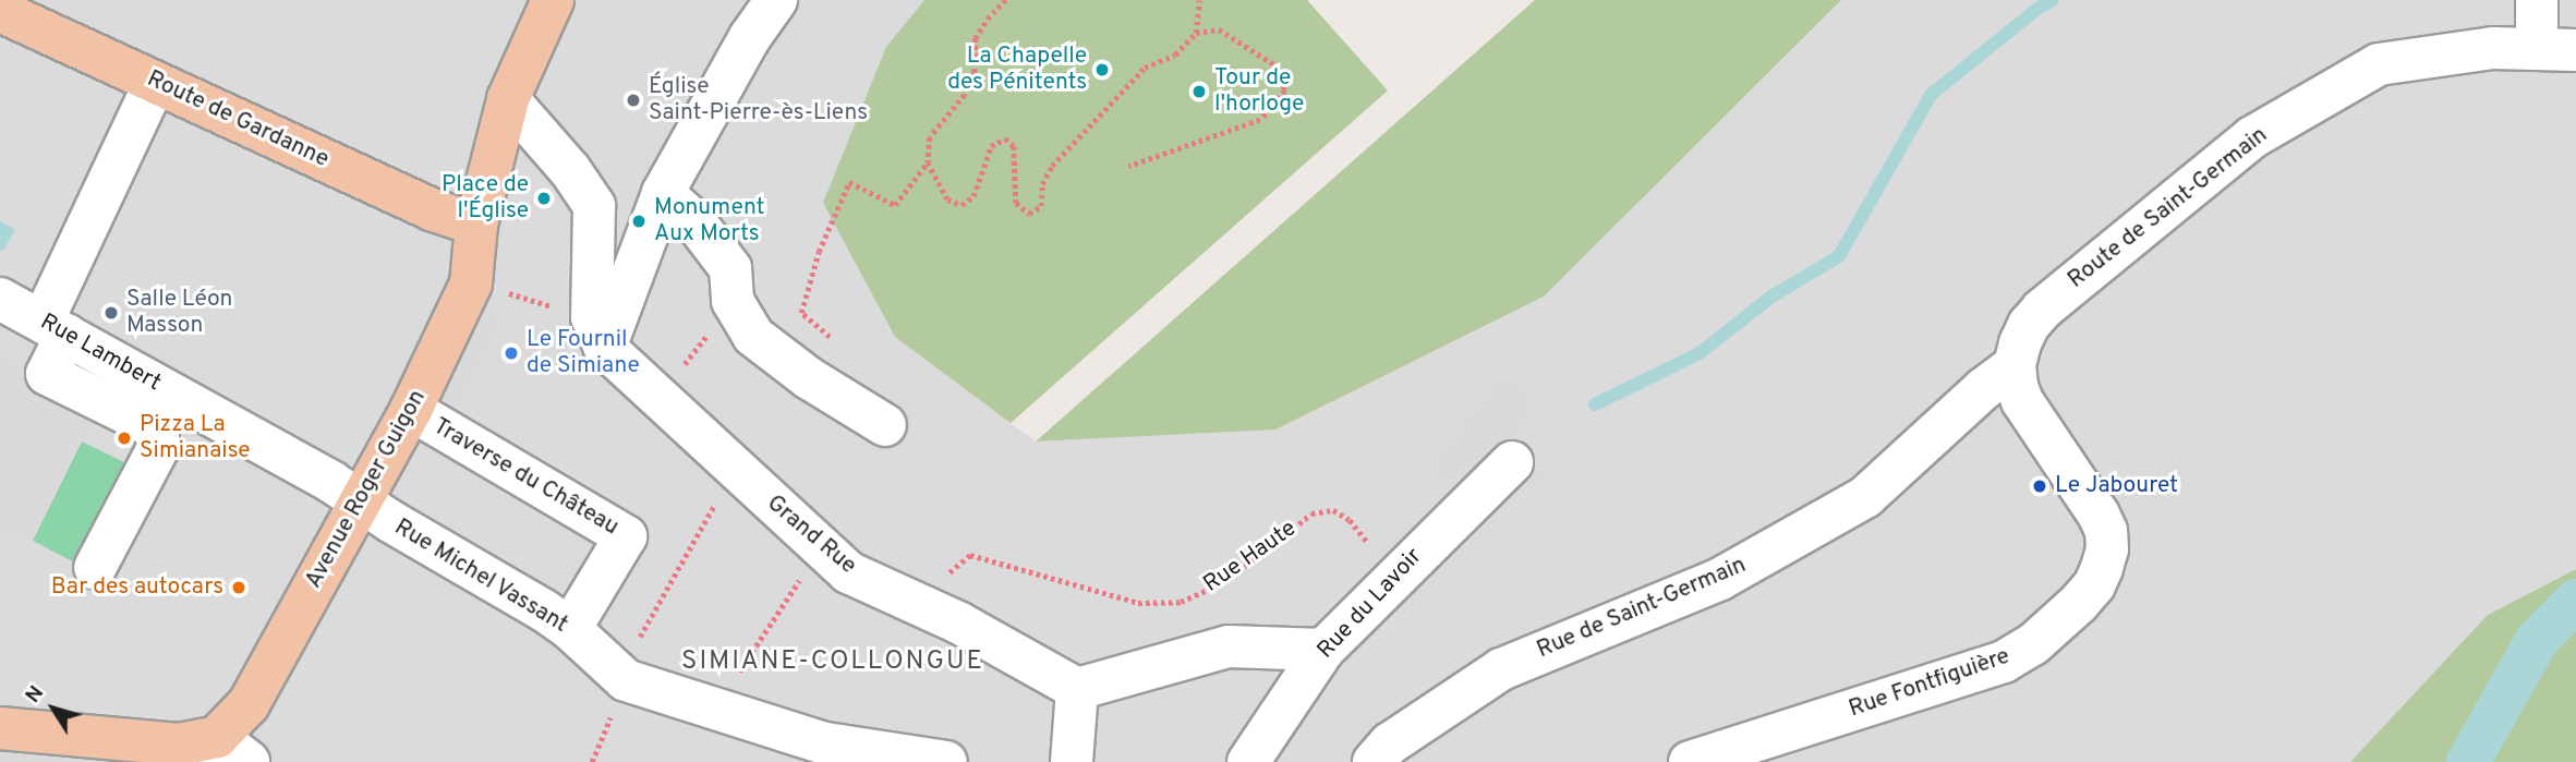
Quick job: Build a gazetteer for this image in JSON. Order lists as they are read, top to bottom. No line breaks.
{"streets":{"main road":["Route de Gardanne","Avenue Roger Guigon"],"street":["Route de Saint-Germain","Rue Lambert","Traverse du Château","Grand Rue","Rue Michel Vassant","Rue du Lavoir","Rue de Saint-Germain","Rue Fontfiguière"],"path":["Rue Haute"]},"crossings":[["Route de Gardanne","Avenue Roger Guigon"],["Route de Saint-Germain","Rue de Saint-Germain"],["Route de Saint-Germain","Rue Fontfiguière"],["Rue Lambert","Avenue Roger Guigon"],["Rue Lambert","Rue Michel Vassant"],["Traverse du Château","Avenue Roger Guigon"],["Traverse du Château","Rue Michel Vassant"],["Avenue Roger Guigon","Rue Michel Vassant"],["Grand Rue","Rue Haute"],["Rue Haute","Rue du Lavoir"],["Rue de Saint-Germain","Rue Fontfiguière"]],"districts":["SIMIANE-COLLONGUE"],"places":["La Chapelle des Pénitents","Tour de l'horloge","Église Saint-Pierre-ès-Liens","Place de l'Église","Monument Aux Morts","Salle Léon Masson","Le Fournil de Simiane","Pizza La Simianaise","Le Jabouret","Bar des autocars"],"north":"top left"}
